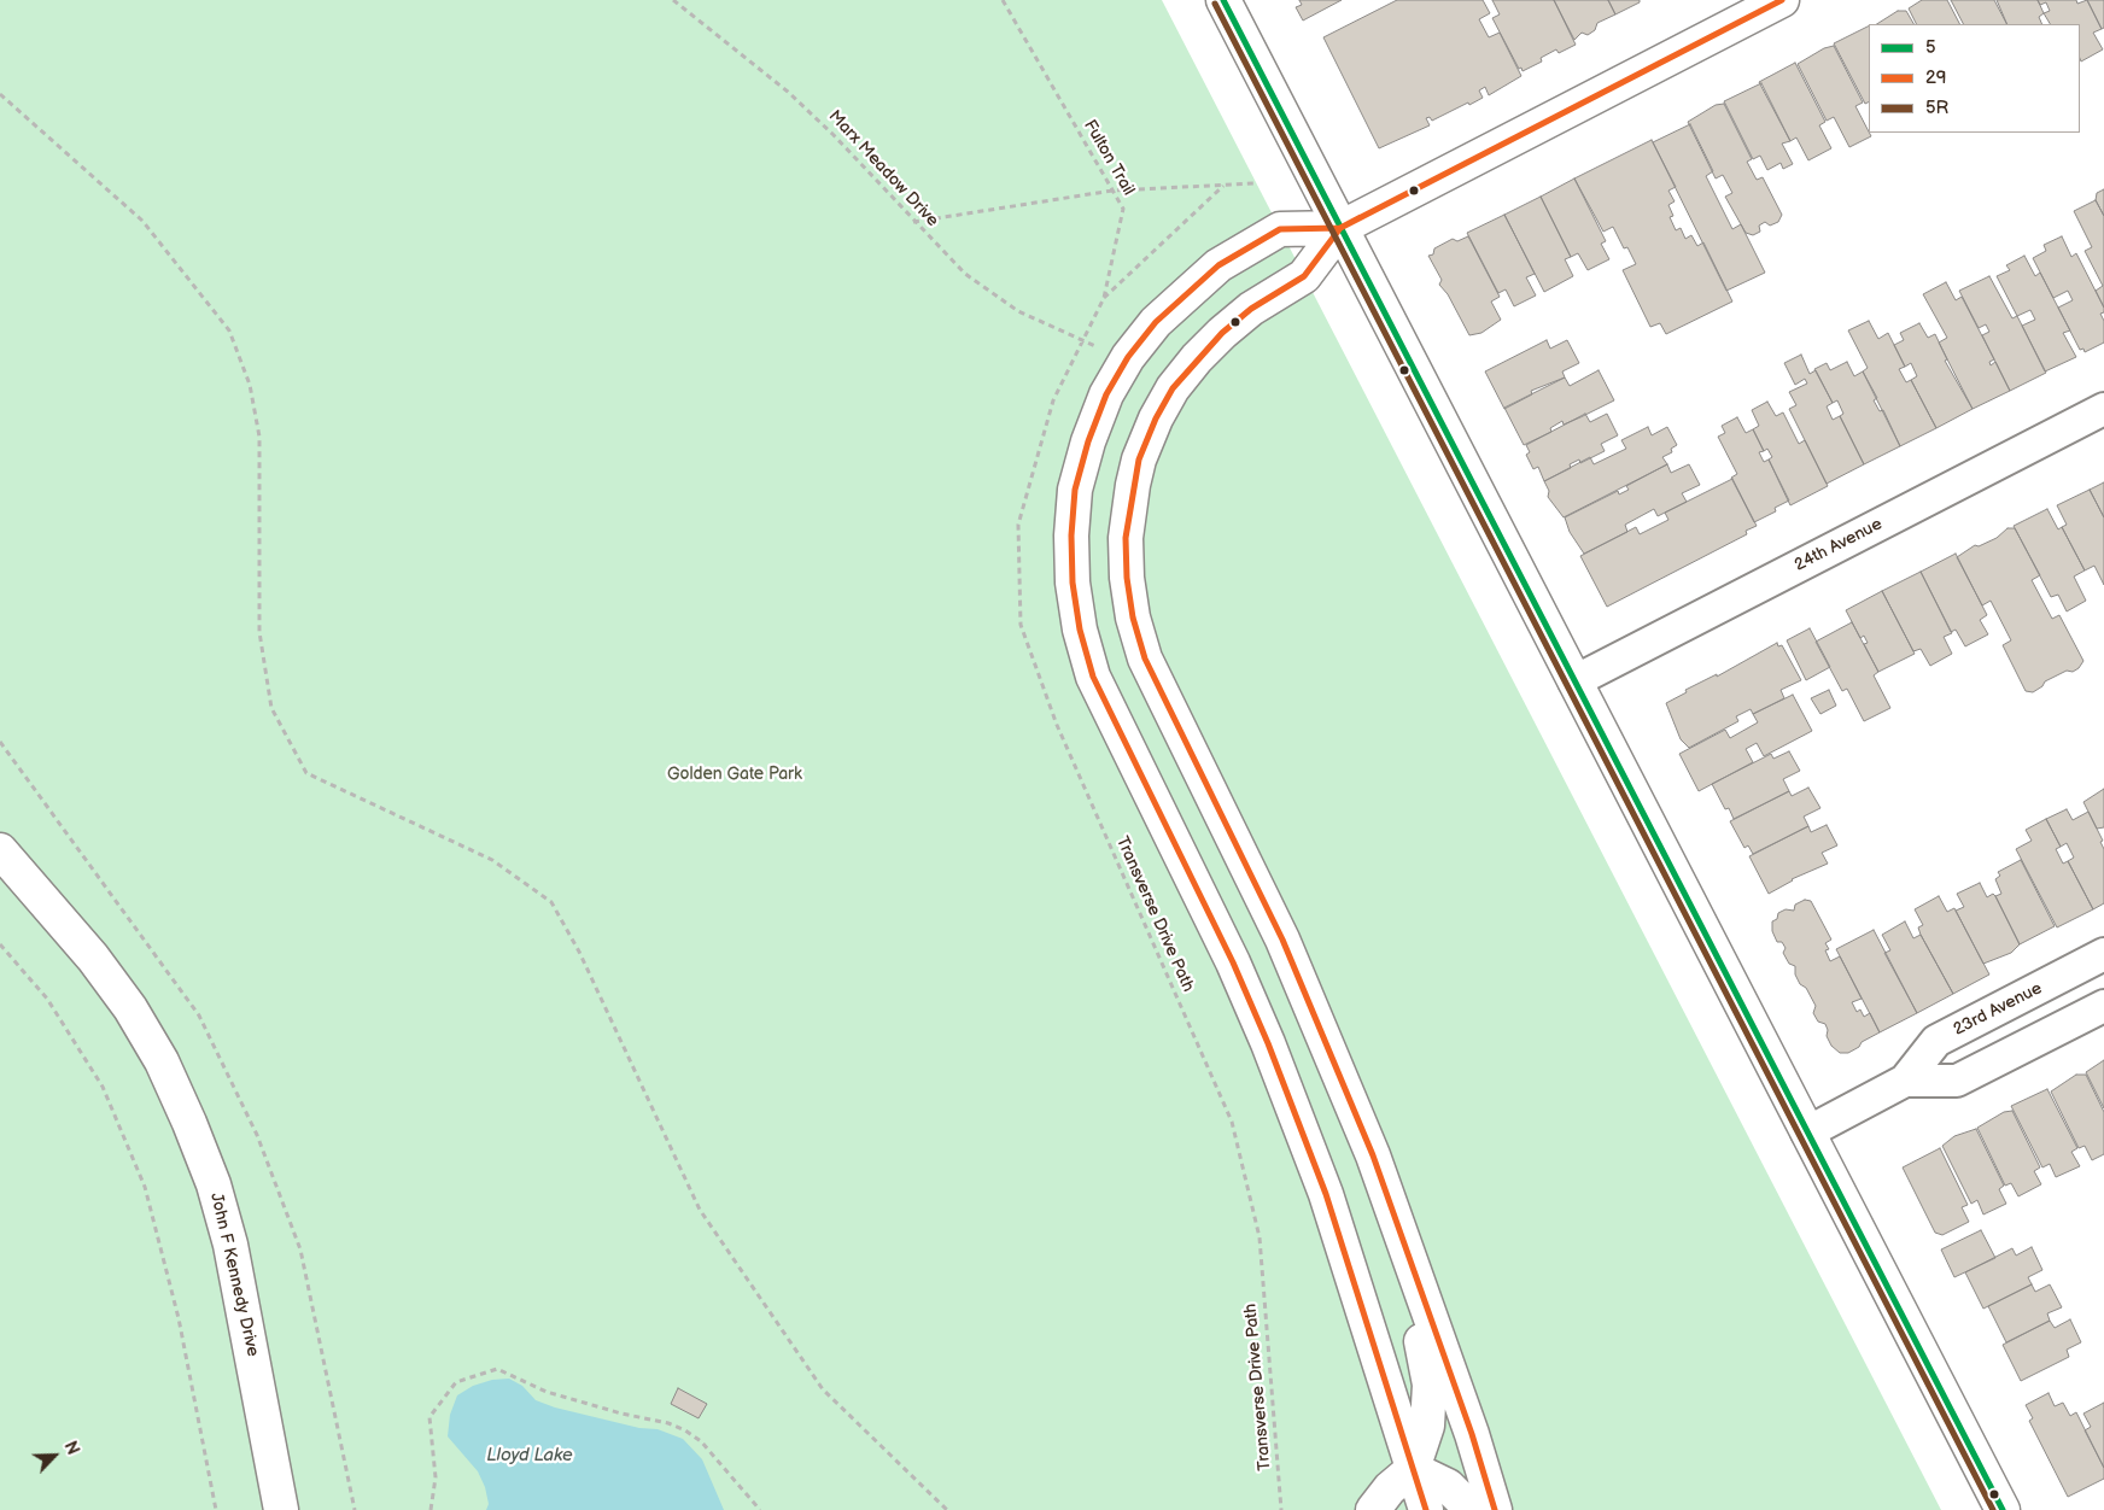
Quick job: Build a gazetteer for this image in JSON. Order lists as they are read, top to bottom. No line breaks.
{"streets":{"main road":["John F Kennedy Drive"],"street":["24th Avenue","23rd Avenue"],"path":["Fulton Trail","Marx Meadow Drive","Transverse Drive Path"]},"crossings":[["Fulton Trail","Marx Meadow Drive"],["Fulton Trail","Transverse Drive Path"],["Marx Meadow Drive","Transverse Drive Path"]],"water":["Lloyd Lake"],"parks":["Golden Gate Park"],"lines":["transit line 5","transit line 29","transit line 5R"],"legend":["5","29","5R"],"north":"top right"}
